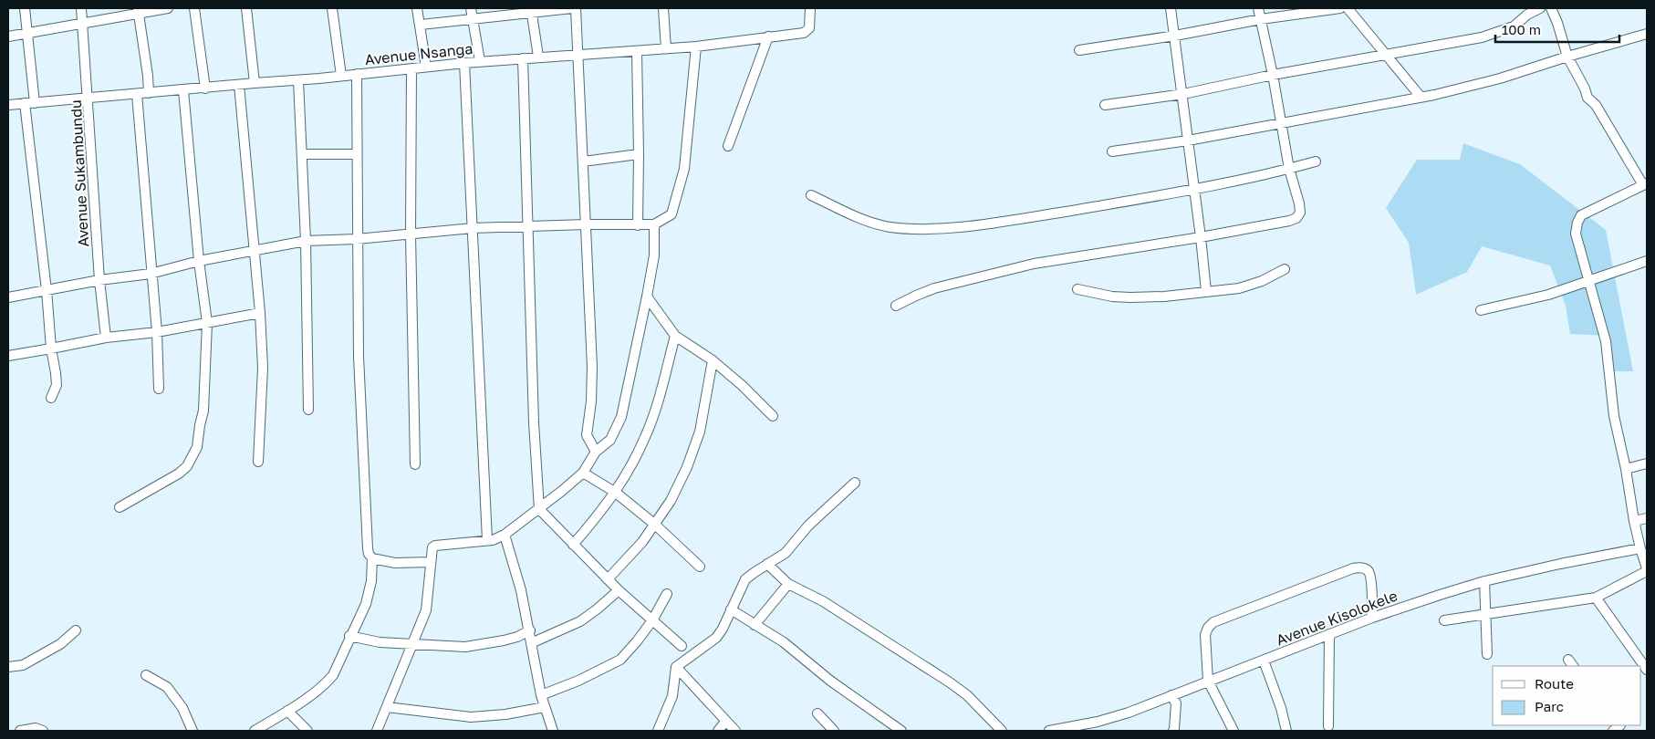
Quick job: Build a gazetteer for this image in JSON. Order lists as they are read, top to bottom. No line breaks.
{"streets":{"street":["Avenue Nsanga","Avenue Sukambundu","Avenue Kisolokele"]},"crossings":[["Avenue Nsanga","Avenue Sukambundu"]],"legend":["Route","Parc"],"scale_bar":"100 m"}
